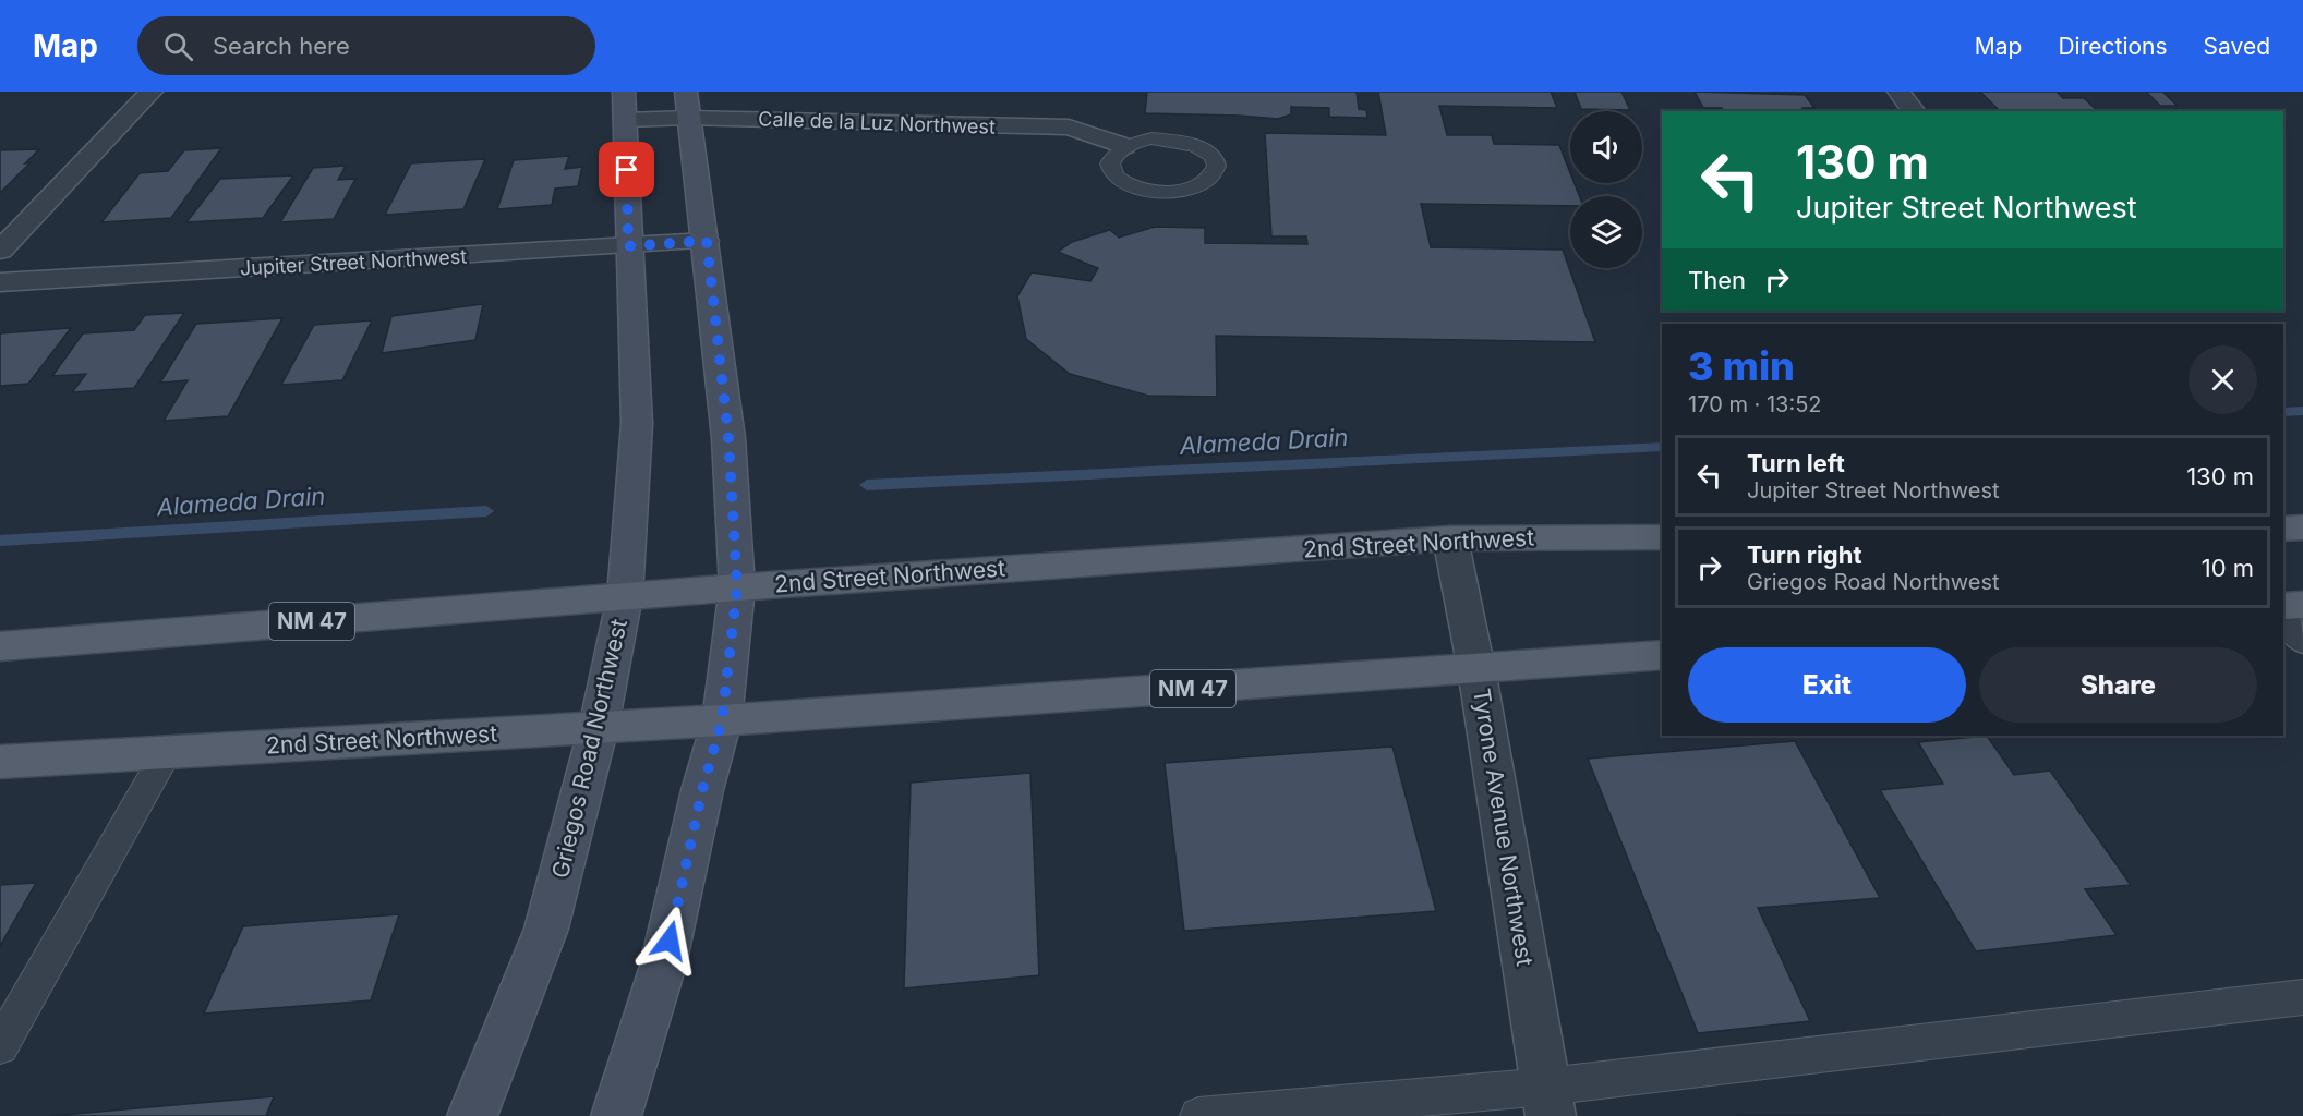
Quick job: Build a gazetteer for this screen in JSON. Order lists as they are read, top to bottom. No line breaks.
{"streets":{"main road":["2nd Street Northwest","NM 47","Griegos Road Northwest"],"street":["Calle de la Luz Northwest","Jupiter Street Northwest","Tyrone Avenue Northwest"]},"crossings":[["Calle de la Luz Northwest","Griegos Road Northwest"],["Jupiter Street Northwest","Griegos Road Northwest"],["2nd Street Northwest","Griegos Road Northwest"],["2nd Street Northwest","Tyrone Avenue Northwest"]],"water":["Alameda Drain"],"page":{"header":"Map","search":"Search here","nav":["Map","Directions","Saved"],"turn":["130 m","Jupiter Street Northwest"],"then":"Then","heading":["3 min","170 m · 13:52"],"list":[{"name":"Turn left","note":"Jupiter Street Northwest","value":"130 m"},{"name":"Turn right","note":"Griegos Road Northwest","value":"10 m"}],"buttons":["Exit","Share"]}}
